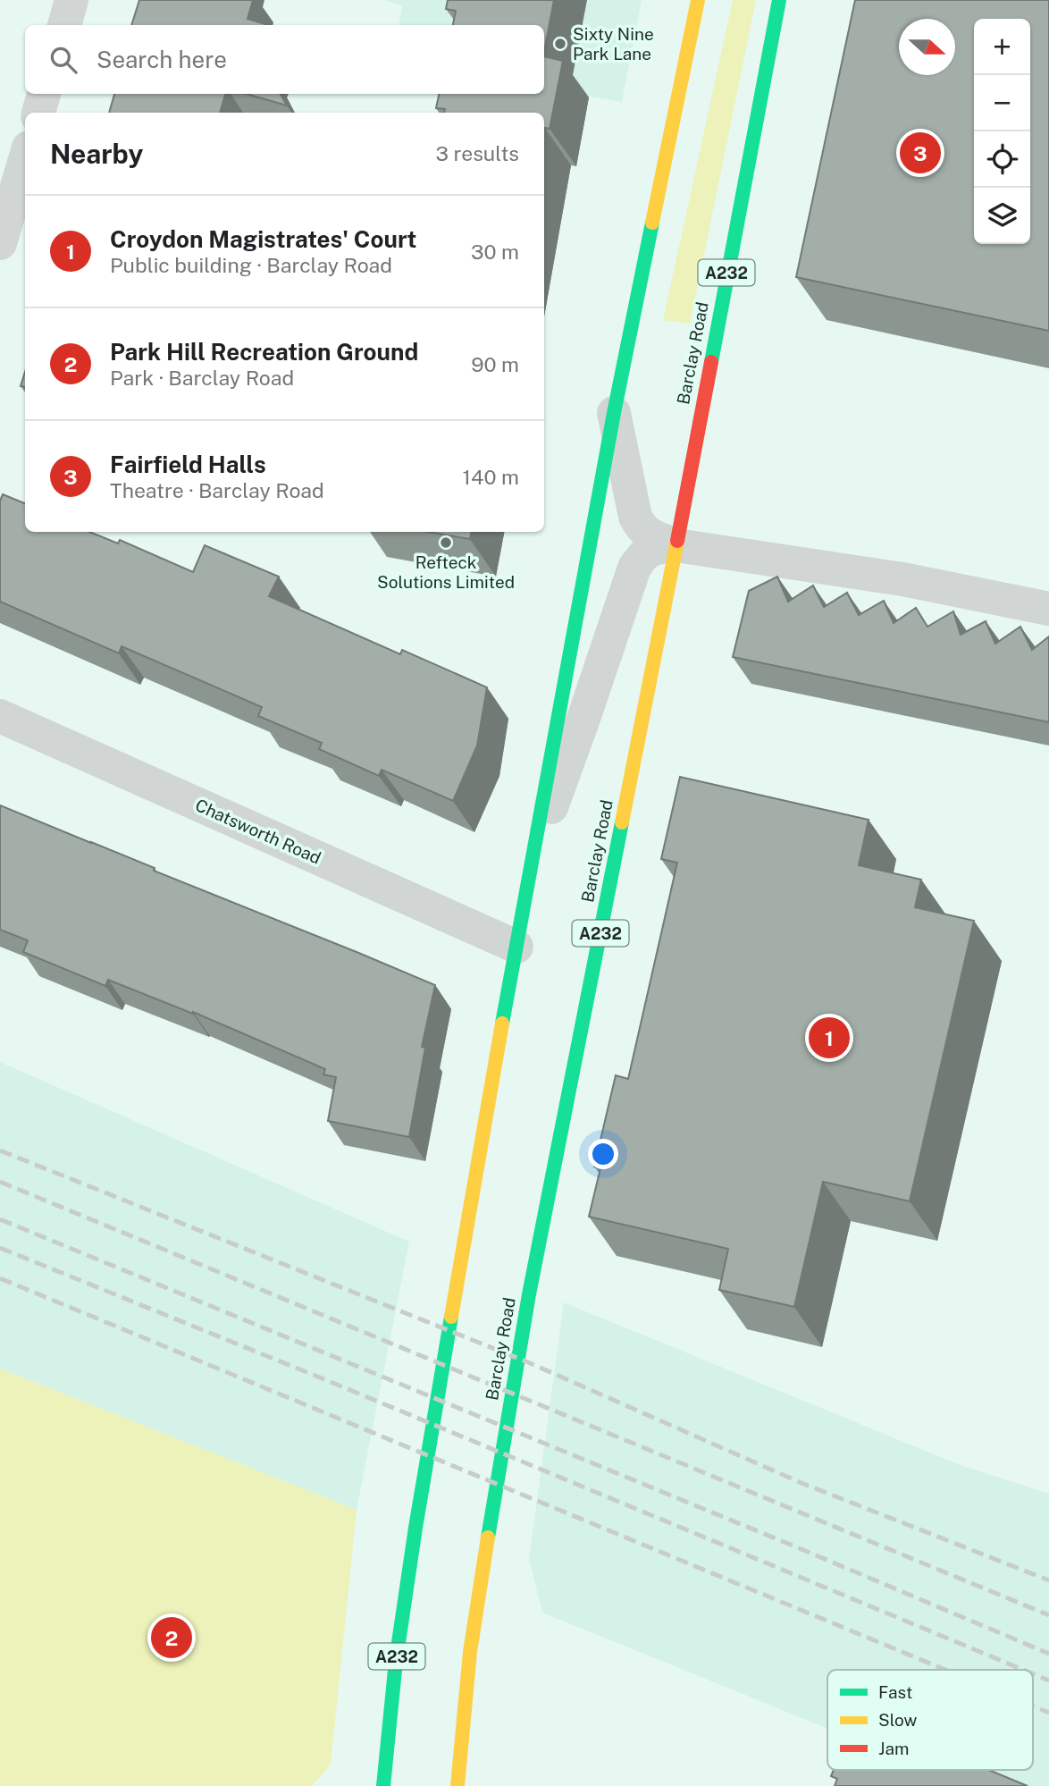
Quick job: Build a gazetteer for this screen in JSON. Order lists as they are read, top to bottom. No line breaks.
{"streets":{"highway":["A232","Barclay Road"],"street":["Chatsworth Road"]},"crossings":[["A232","Chatsworth Road"]],"places":["Sixty Nine Park Lane","Refteck Solutions Limited"],"legend":["Fast","Slow","Jam"],"north":"right","page":{"map_buttons":["+","−"],"search":"Search here","heading":["Nearby","3 results"],"pins":["3","1","2"],"list":[{"mark":"1","name":"Croydon Magistrates' Court","note":"Public building · Barclay Road","value":"30 m"},{"mark":"2","name":"Park Hill Recreation Ground","note":"Park · Barclay Road","value":"90 m"},{"mark":"3","name":"Fairfield Halls","note":"Theatre · Barclay Road","value":"140 m"}]}}
